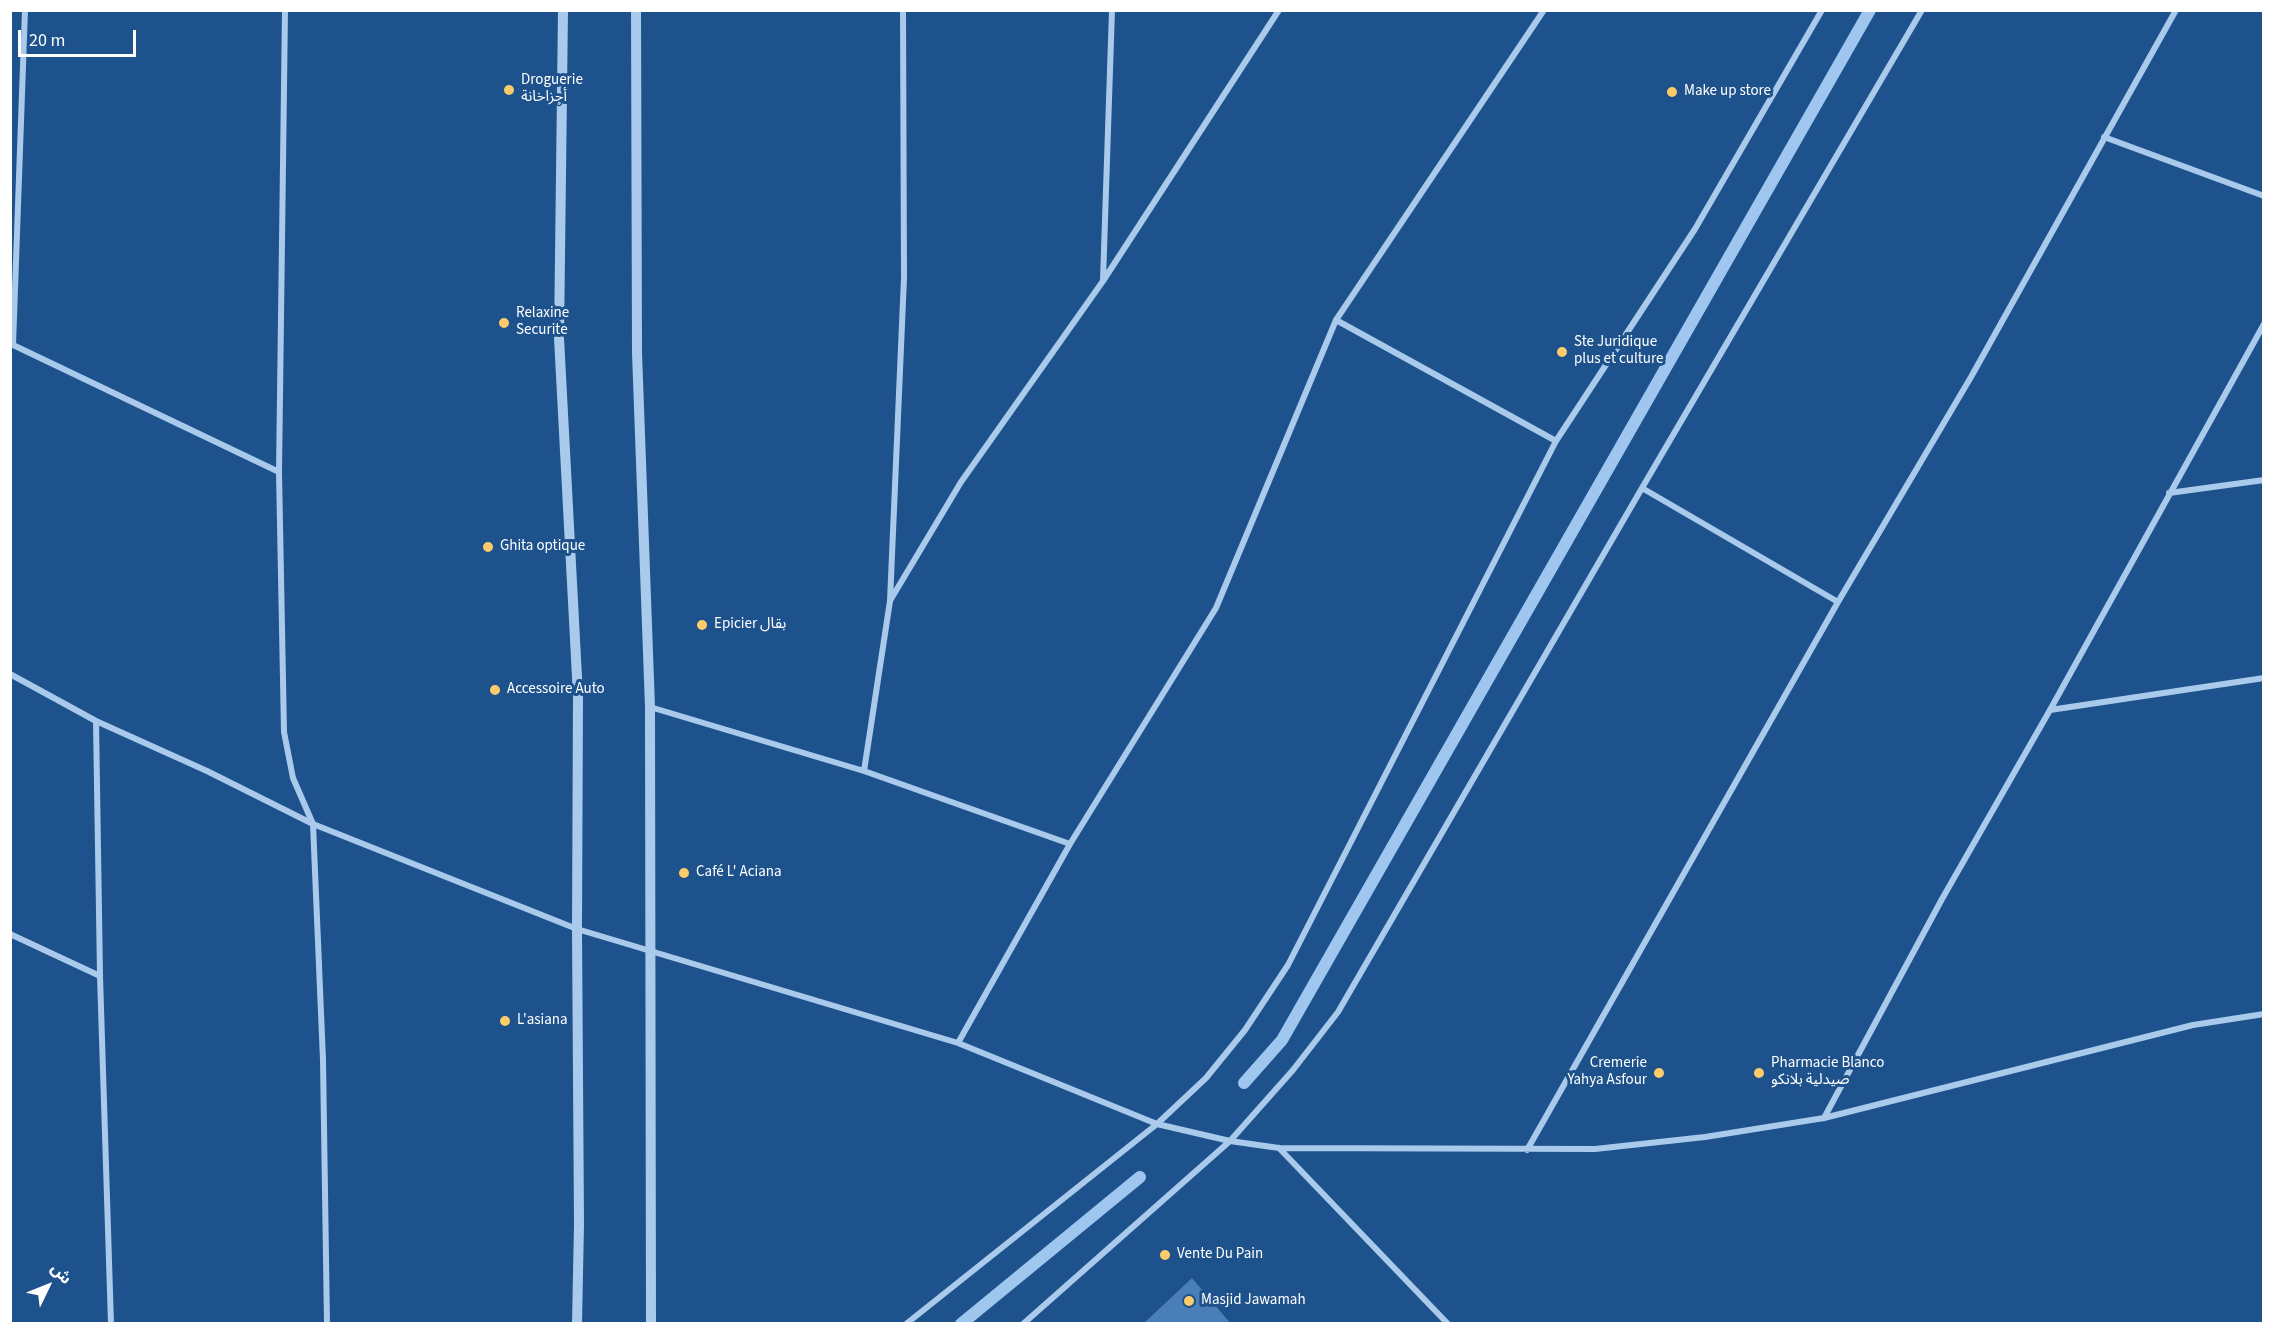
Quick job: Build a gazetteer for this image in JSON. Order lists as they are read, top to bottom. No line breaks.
{"places":["Droguerie أجزاخانة","Make up store","Relaxine Securite","Ste Juridique plus et culture","Ghita optique","Epicier بقال","Accessoire Auto","Café L' Aciana","L'asiana","Cremerie Yahya Asfour","Pharmacie Blanco صيدلية بلانكو","Vente Du Pain","Masjid Jawamah"],"scale_bar":"20 m","north":"top right"}
